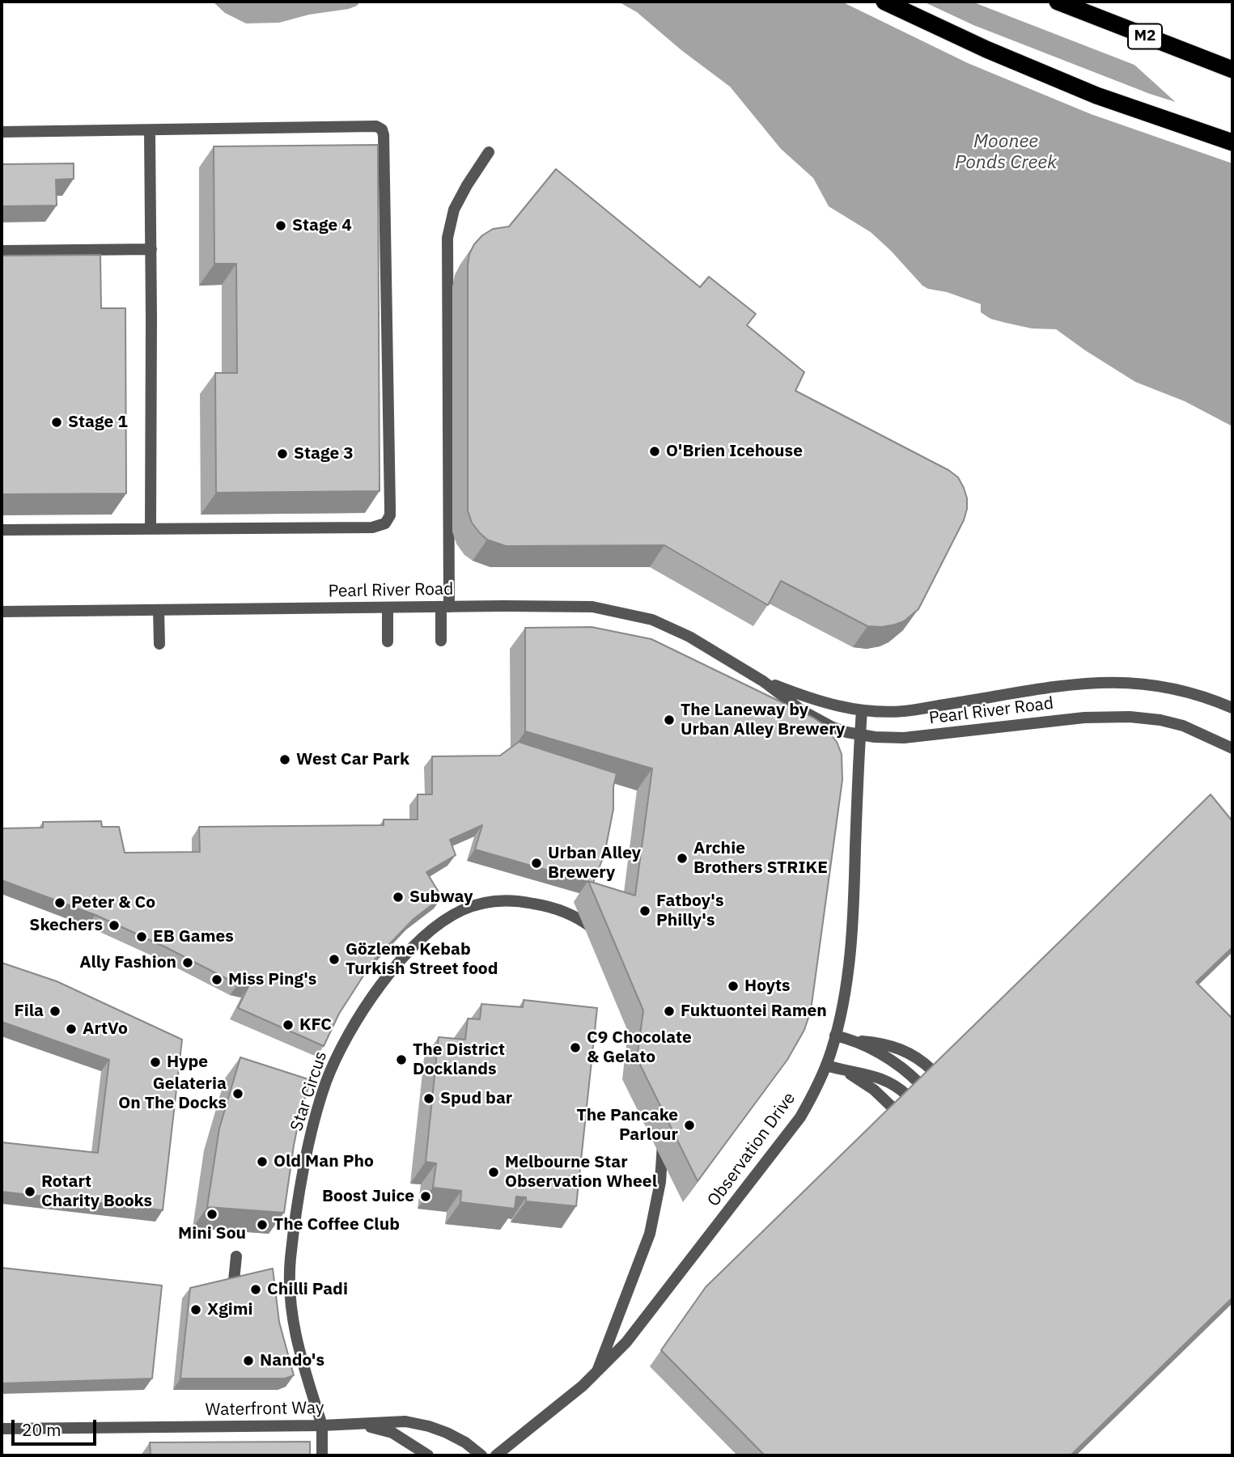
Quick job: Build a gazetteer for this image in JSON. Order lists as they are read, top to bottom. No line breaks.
{"streets":{"highway":["M2"],"street":["Pearl River Road","Star Circus","Observation Drive","Waterfront Way"]},"crossings":[["Pearl River Road","Observation Drive"],["Star Circus","Waterfront Way"]],"water":["Moonee Ponds Creek"],"places":["Stage 4","Stage 1","O'Brien Icehouse","Stage 3","The Laneway by Urban Alley Brewery","West Car Park","Archie Brothers STRIKE","Urban Alley Brewery","Subway","Peter & Co","Fatboy's Philly's","Skechers","EB Games","Gözleme Kebab Turkish Street food","Ally Fashion","Miss Ping's","Hoyts","Fila","Fuktuontei Ramen","KFC","ArtVo","C9 Chocolate & Gelato","The District Docklands","Hype","Gelateria On The Docks","Spud bar","The Pancake Parlour","Old Man Pho","Melbourne Star Observation Wheel","Rotart Charity Books","Boost Juice","Mini Sou","The Coffee Club","Chilli Padi","Xgimi","Nando's"],"scale_bar":"20 m"}
